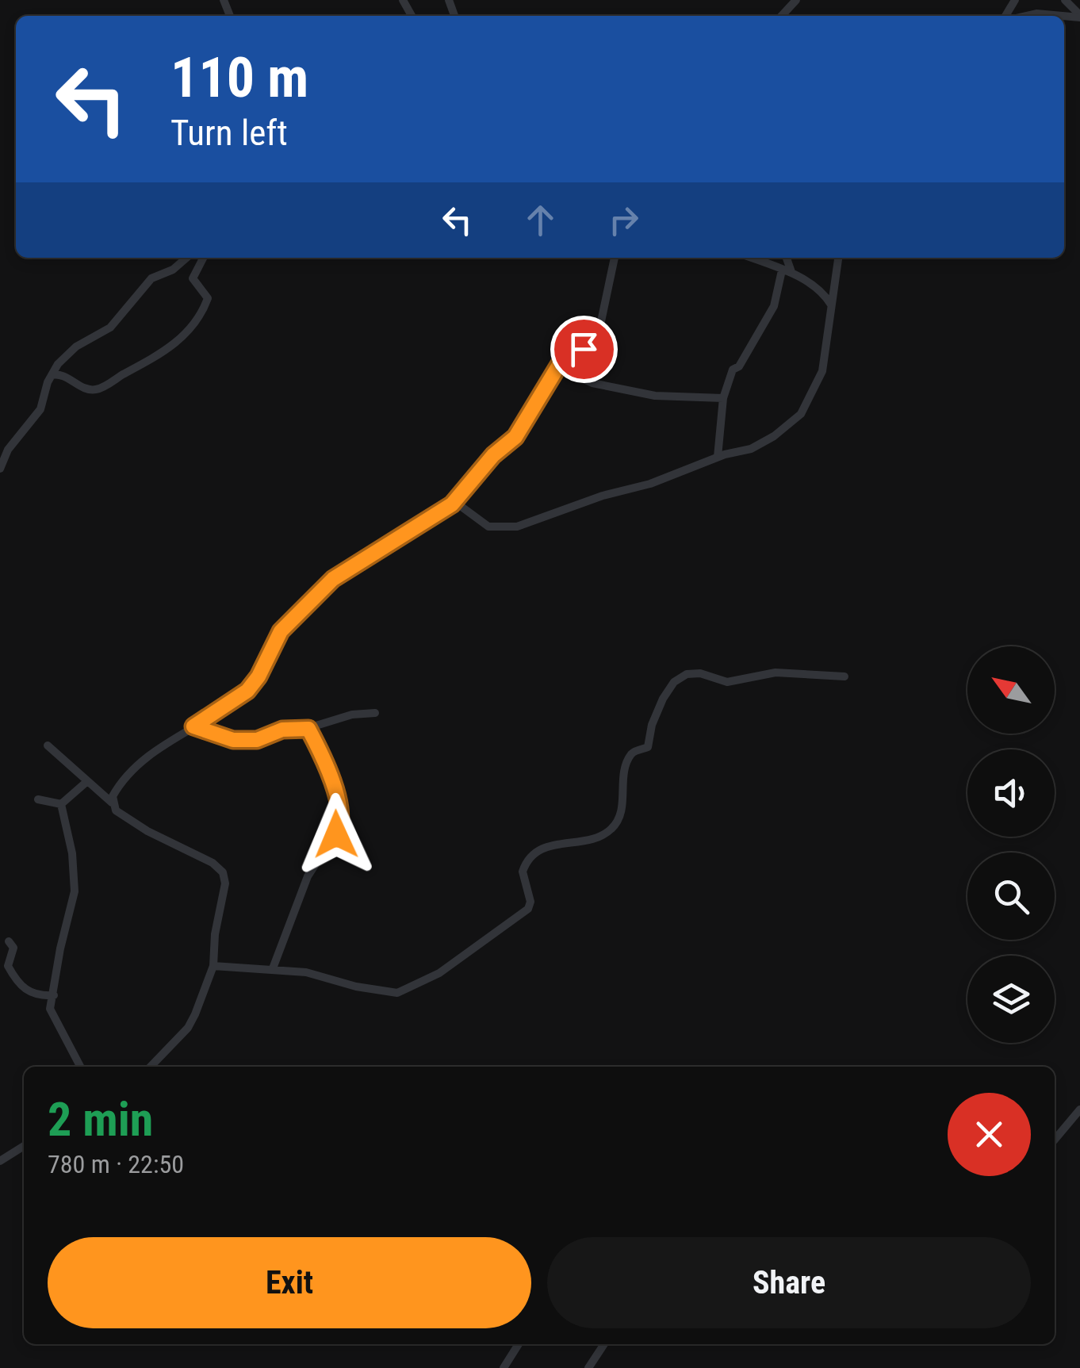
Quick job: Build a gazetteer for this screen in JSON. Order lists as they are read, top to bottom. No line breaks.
{"north":"top left","page":{"turn":["110 m","Turn left"],"heading":["2 min","780 m · 22:50"],"buttons":["Exit","Share"]}}
